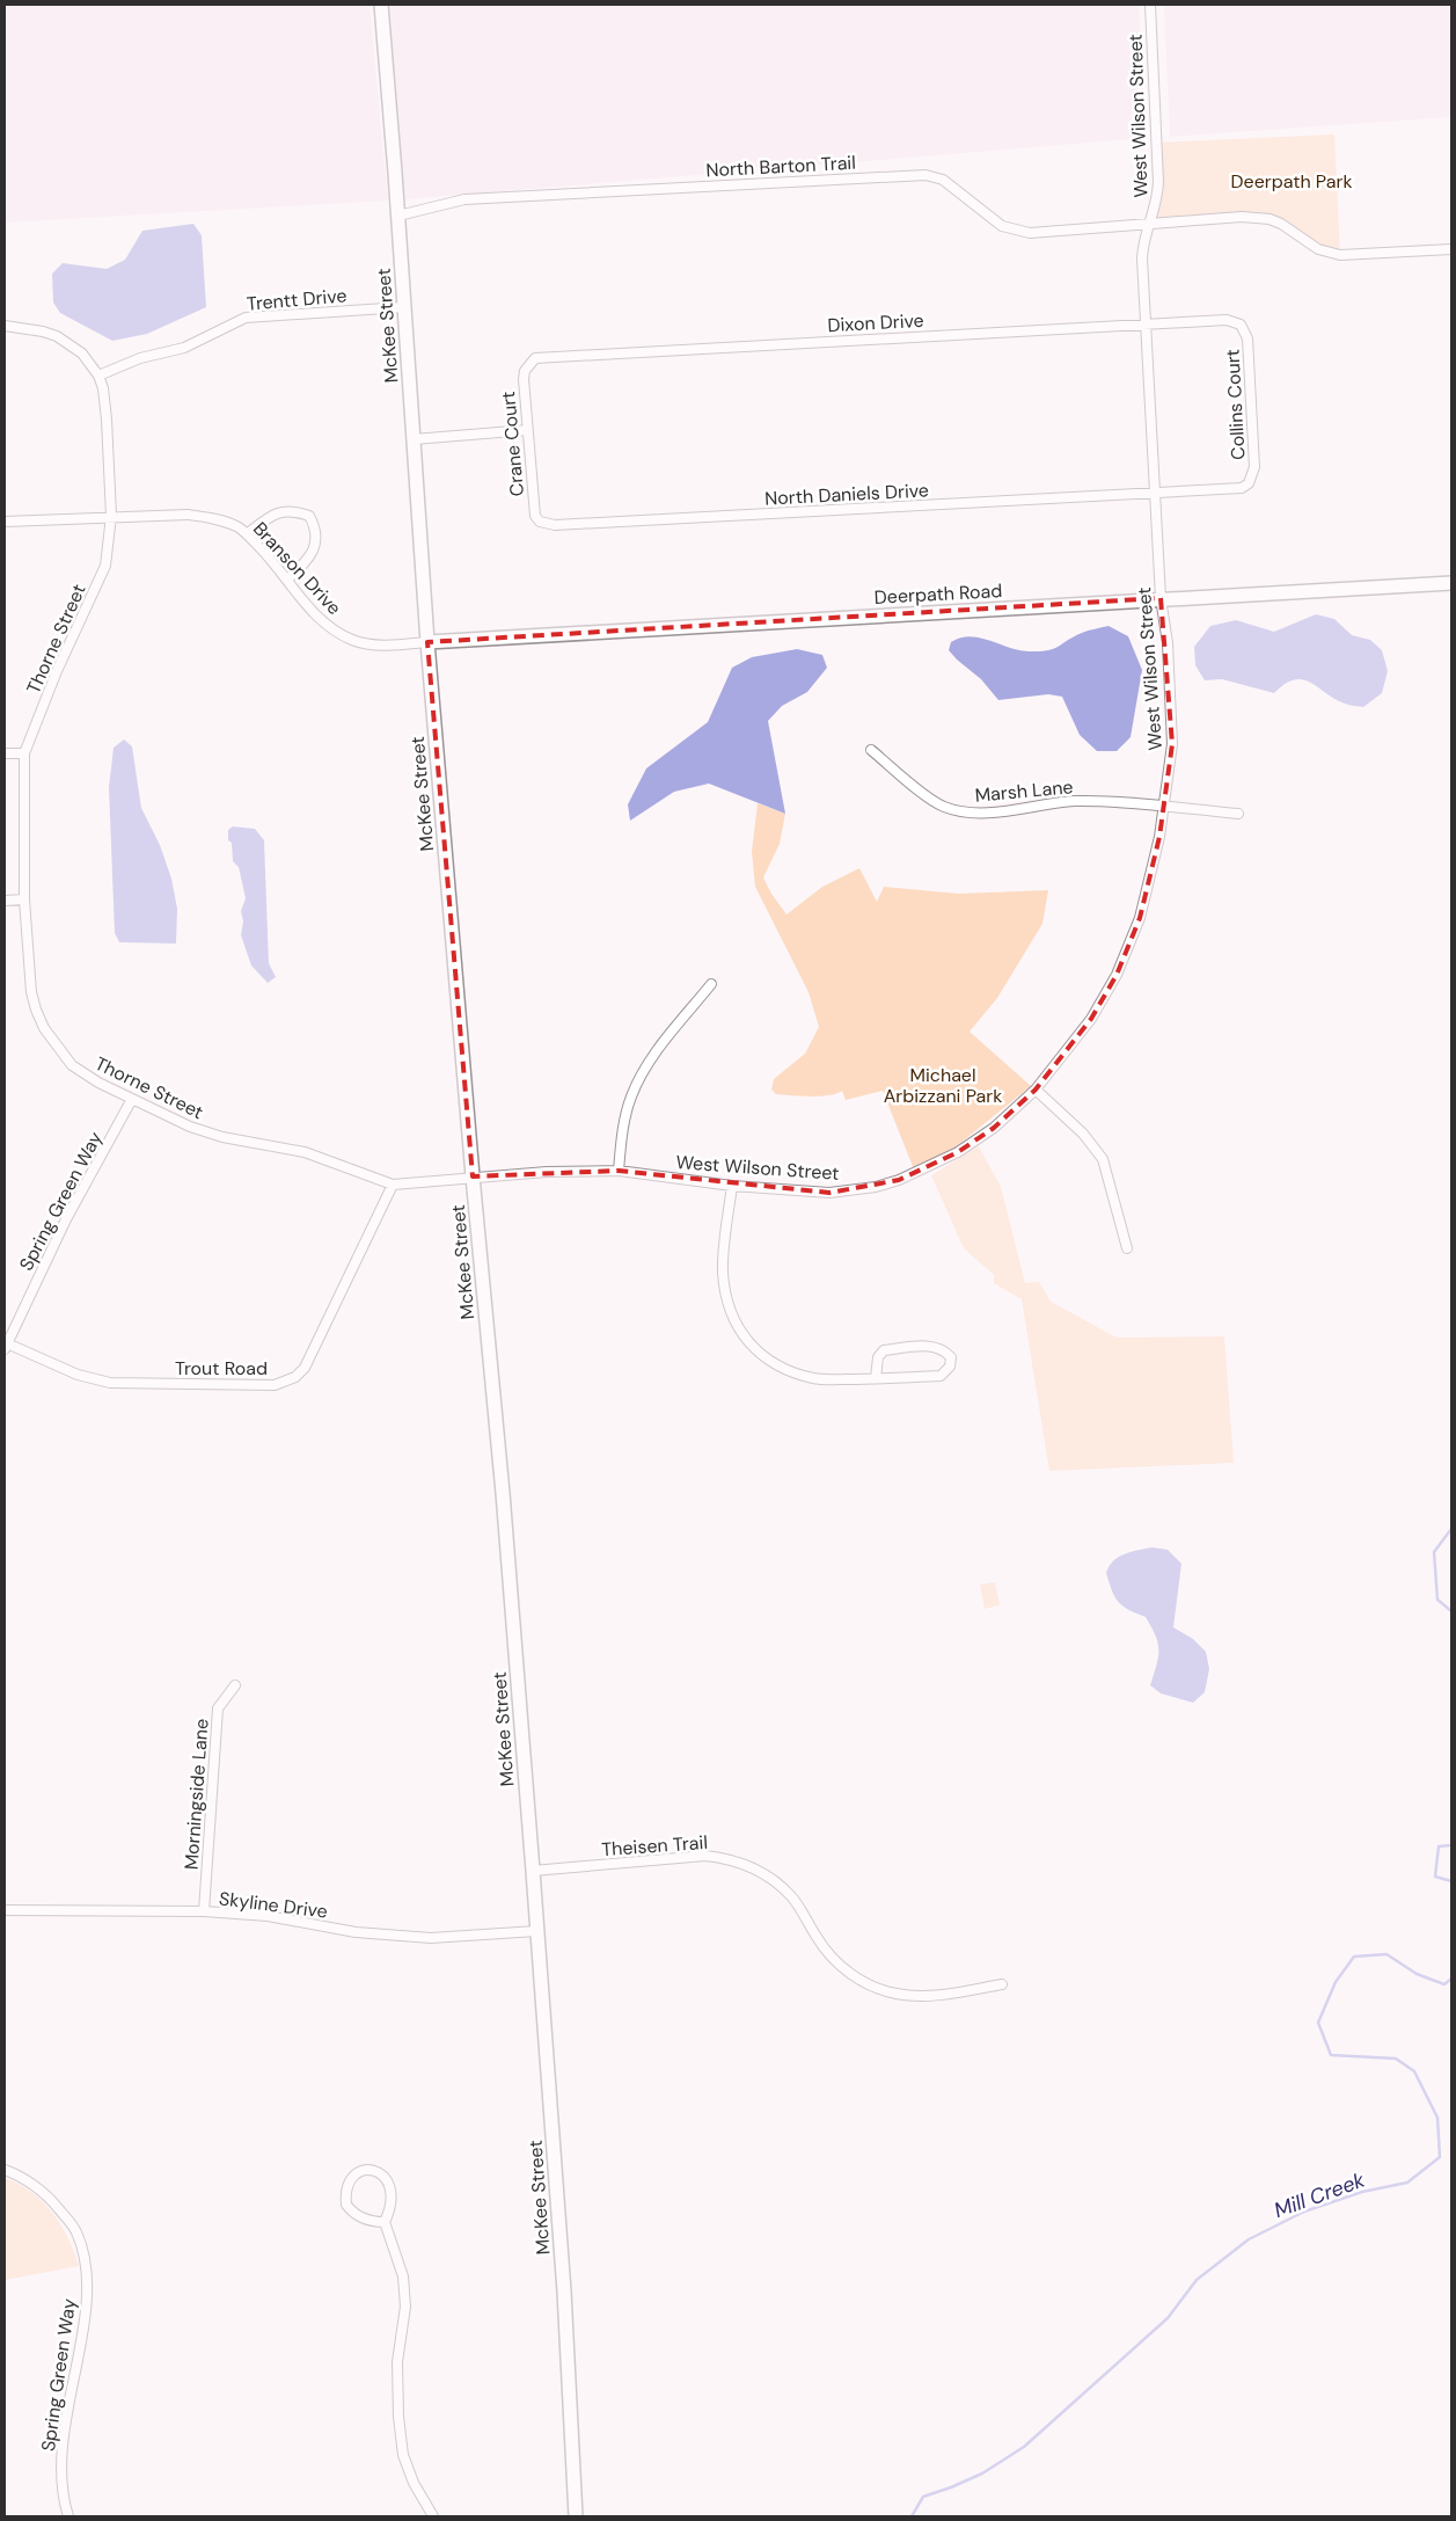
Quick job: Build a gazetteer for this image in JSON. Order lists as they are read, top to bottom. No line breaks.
{"streets":{"street":["West Wilson Street","North Barton Trail","Trentt Drive","Dixon Drive","McKee Street","Collins Court","Crane Court","North Daniels Drive","Branson Drive","Deerpath Road","Thorne Street","Marsh Lane","Spring Green Way","Trout Road","Morningside Lane","Theisen Trail","Skyline Drive"]},"crossings":[["West Wilson Street","North Barton Trail"],["West Wilson Street","Dixon Drive"],["West Wilson Street","McKee Street"],["West Wilson Street","North Daniels Drive"],["West Wilson Street","Deerpath Road"],["West Wilson Street","Thorne Street"],["West Wilson Street","Marsh Lane"],["North Barton Trail","McKee Street"],["Trentt Drive","McKee Street"],["Trentt Drive","Thorne Street"],["Dixon Drive","Collins Court"],["Dixon Drive","Crane Court"],["McKee Street","Branson Drive"],["McKee Street","Deerpath Road"],["McKee Street","Thorne Street"],["McKee Street","Theisen Trail"],["McKee Street","Skyline Drive"],["Collins Court","North Daniels Drive"],["Crane Court","North Daniels Drive"],["Branson Drive","Deerpath Road"],["Branson Drive","Thorne Street"],["Thorne Street","Spring Green Way"],["Thorne Street","Trout Road"],["Spring Green Way","Trout Road"],["Morningside Lane","Skyline Drive"]],"water":["Mill Creek"],"parks":["Deerpath Park","Michael Arbizzani Park"]}
